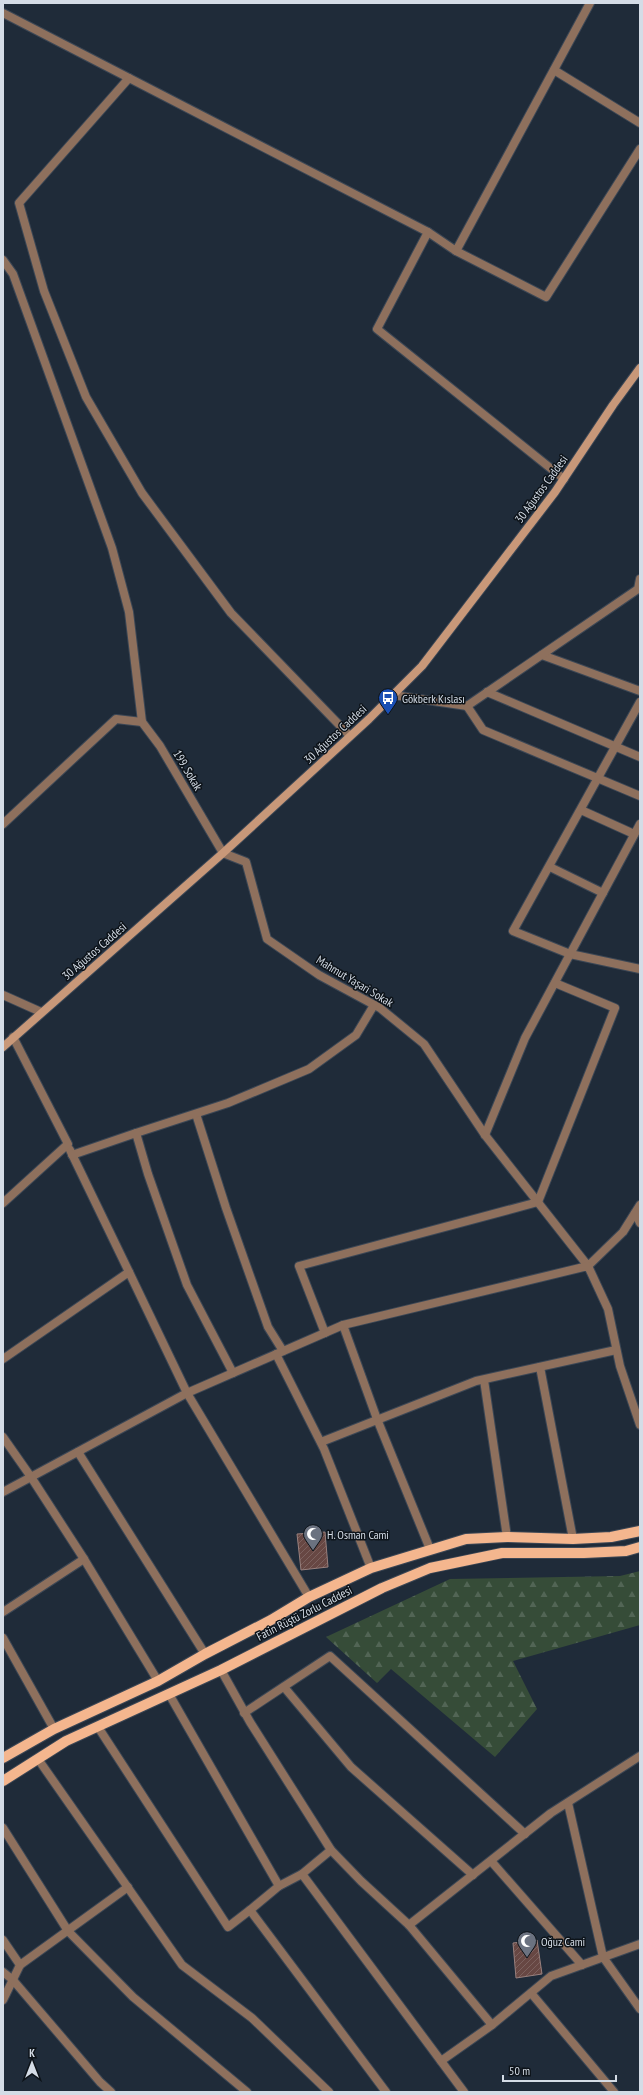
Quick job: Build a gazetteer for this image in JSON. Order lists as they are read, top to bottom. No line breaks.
{"streets":{"main road":["30 Ağustos Caddesi","Fatin Rüştü Zorlu Caddesi"],"street":["199. Sokak","Mahmut Yaşari Sokak"]},"crossings":[["30 Ağustos Caddesi","199. Sokak"],["30 Ağustos Caddesi","Mahmut Yaşari Sokak"],["199. Sokak","Mahmut Yaşari Sokak"]],"places":{"bus stop":["Gökberk Kıslası"],"mosque":["H. Osman Cami","Oğuz Cami"]},"scale_bar":"50 m","north":"top"}
